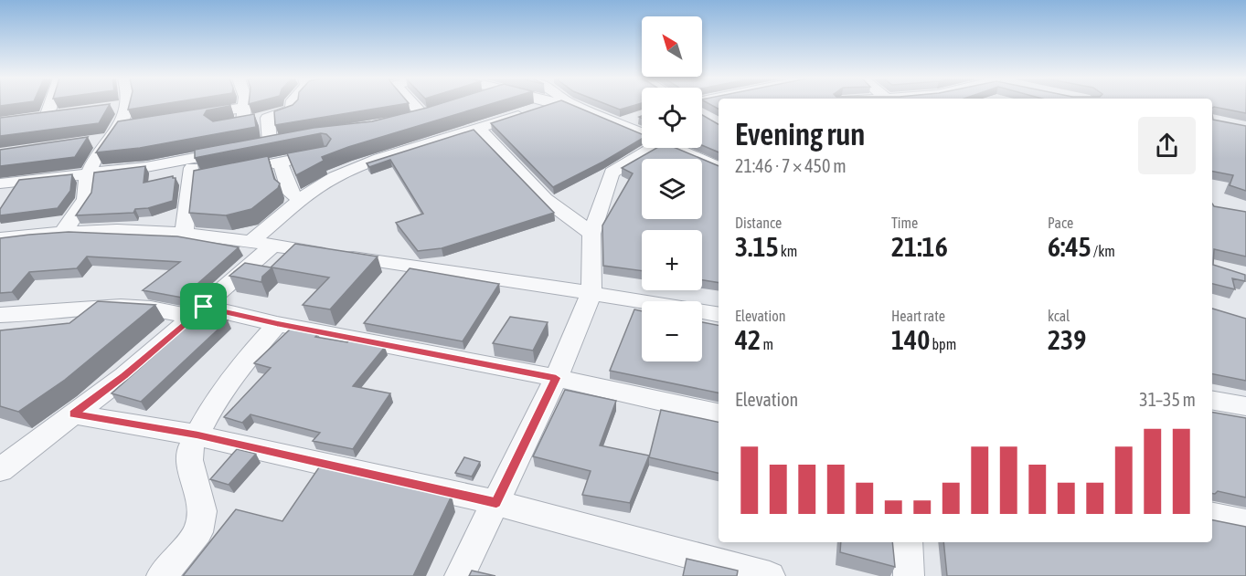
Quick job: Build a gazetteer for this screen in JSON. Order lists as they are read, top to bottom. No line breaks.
{"north":"top left","page":{"map_buttons":["+","−"],"heading":["Evening run","21:46 · 7 × 450 m"],"stats":[["Distance","3.15 km"],["Time","21:16"],["Pace","6:45 /km"],["Elevation","42 m"],["Heart rate","140 bpm"],["kcal","239"]],"chart":["Elevation","31–35 m"]}}
